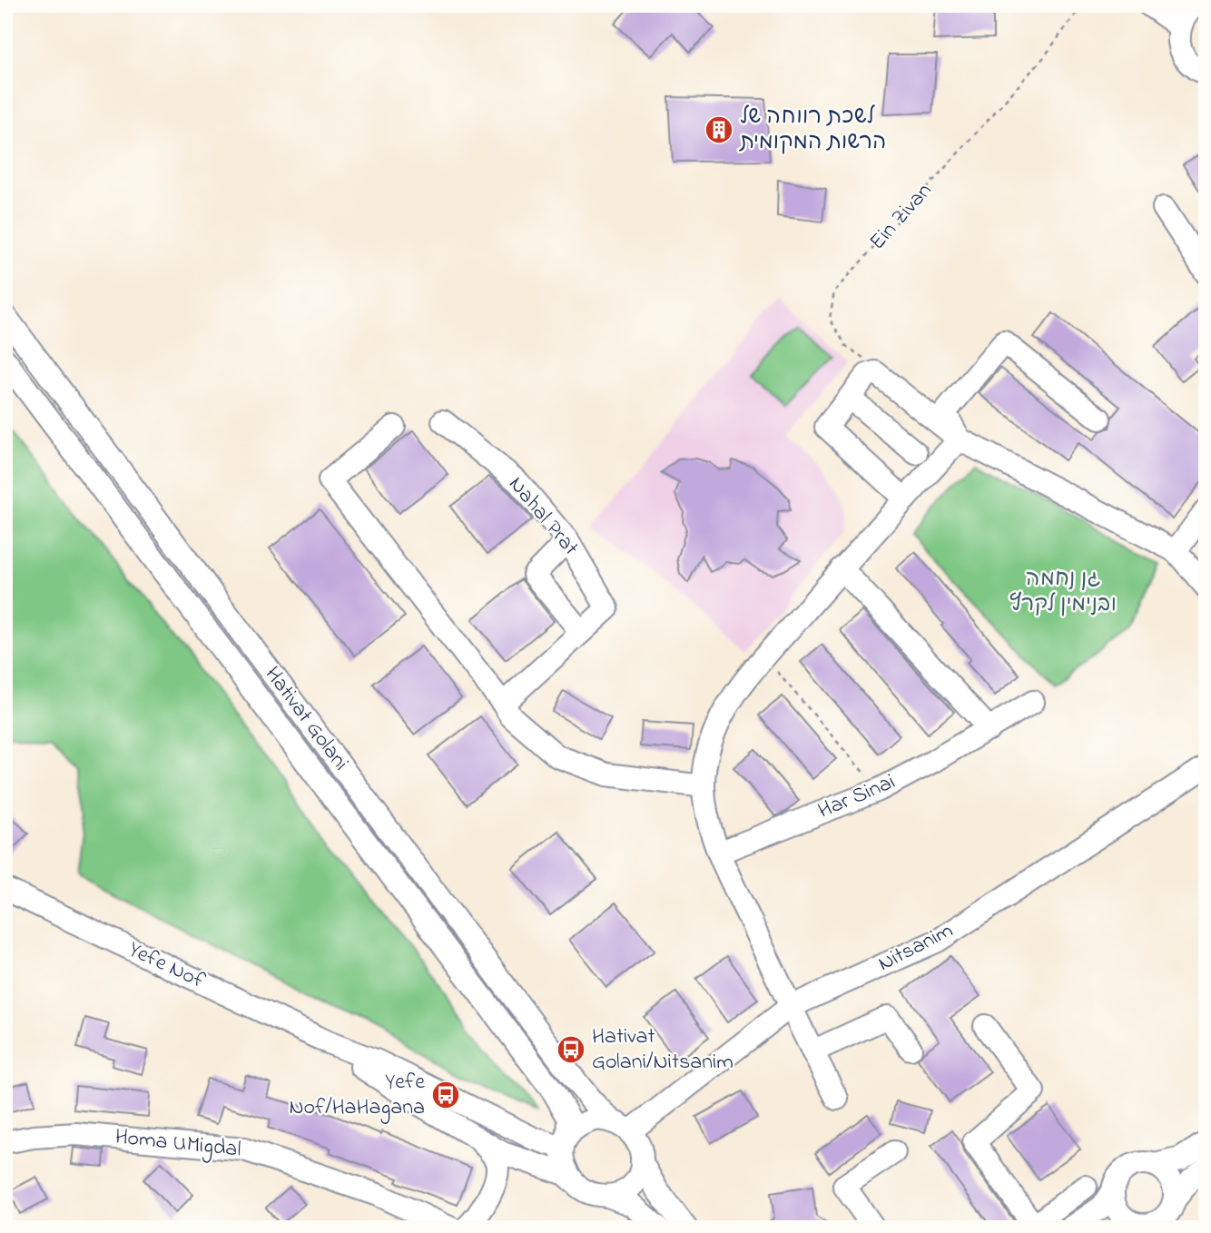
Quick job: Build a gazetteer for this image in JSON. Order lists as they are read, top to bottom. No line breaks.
{"streets":{"street":["Nahal Prat","Hativat Golani","Har Sinai","Nitsanim","Yefe Nof","Homa UMigdal"],"path":["Ein Zivan"]},"crossings":[["Hativat Golani","Nitsanim"],["Hativat Golani","Yefe Nof"],["Nitsanim","Yefe Nof"]],"parks":["גן נחמה ובנימין לקרץ"],"places":{"building":["לשכת רווחה של הרשות המקומית"],"bus stop":["Hativat Golani/Nitsanim","Yefe Nof/HaHagana"]}}
